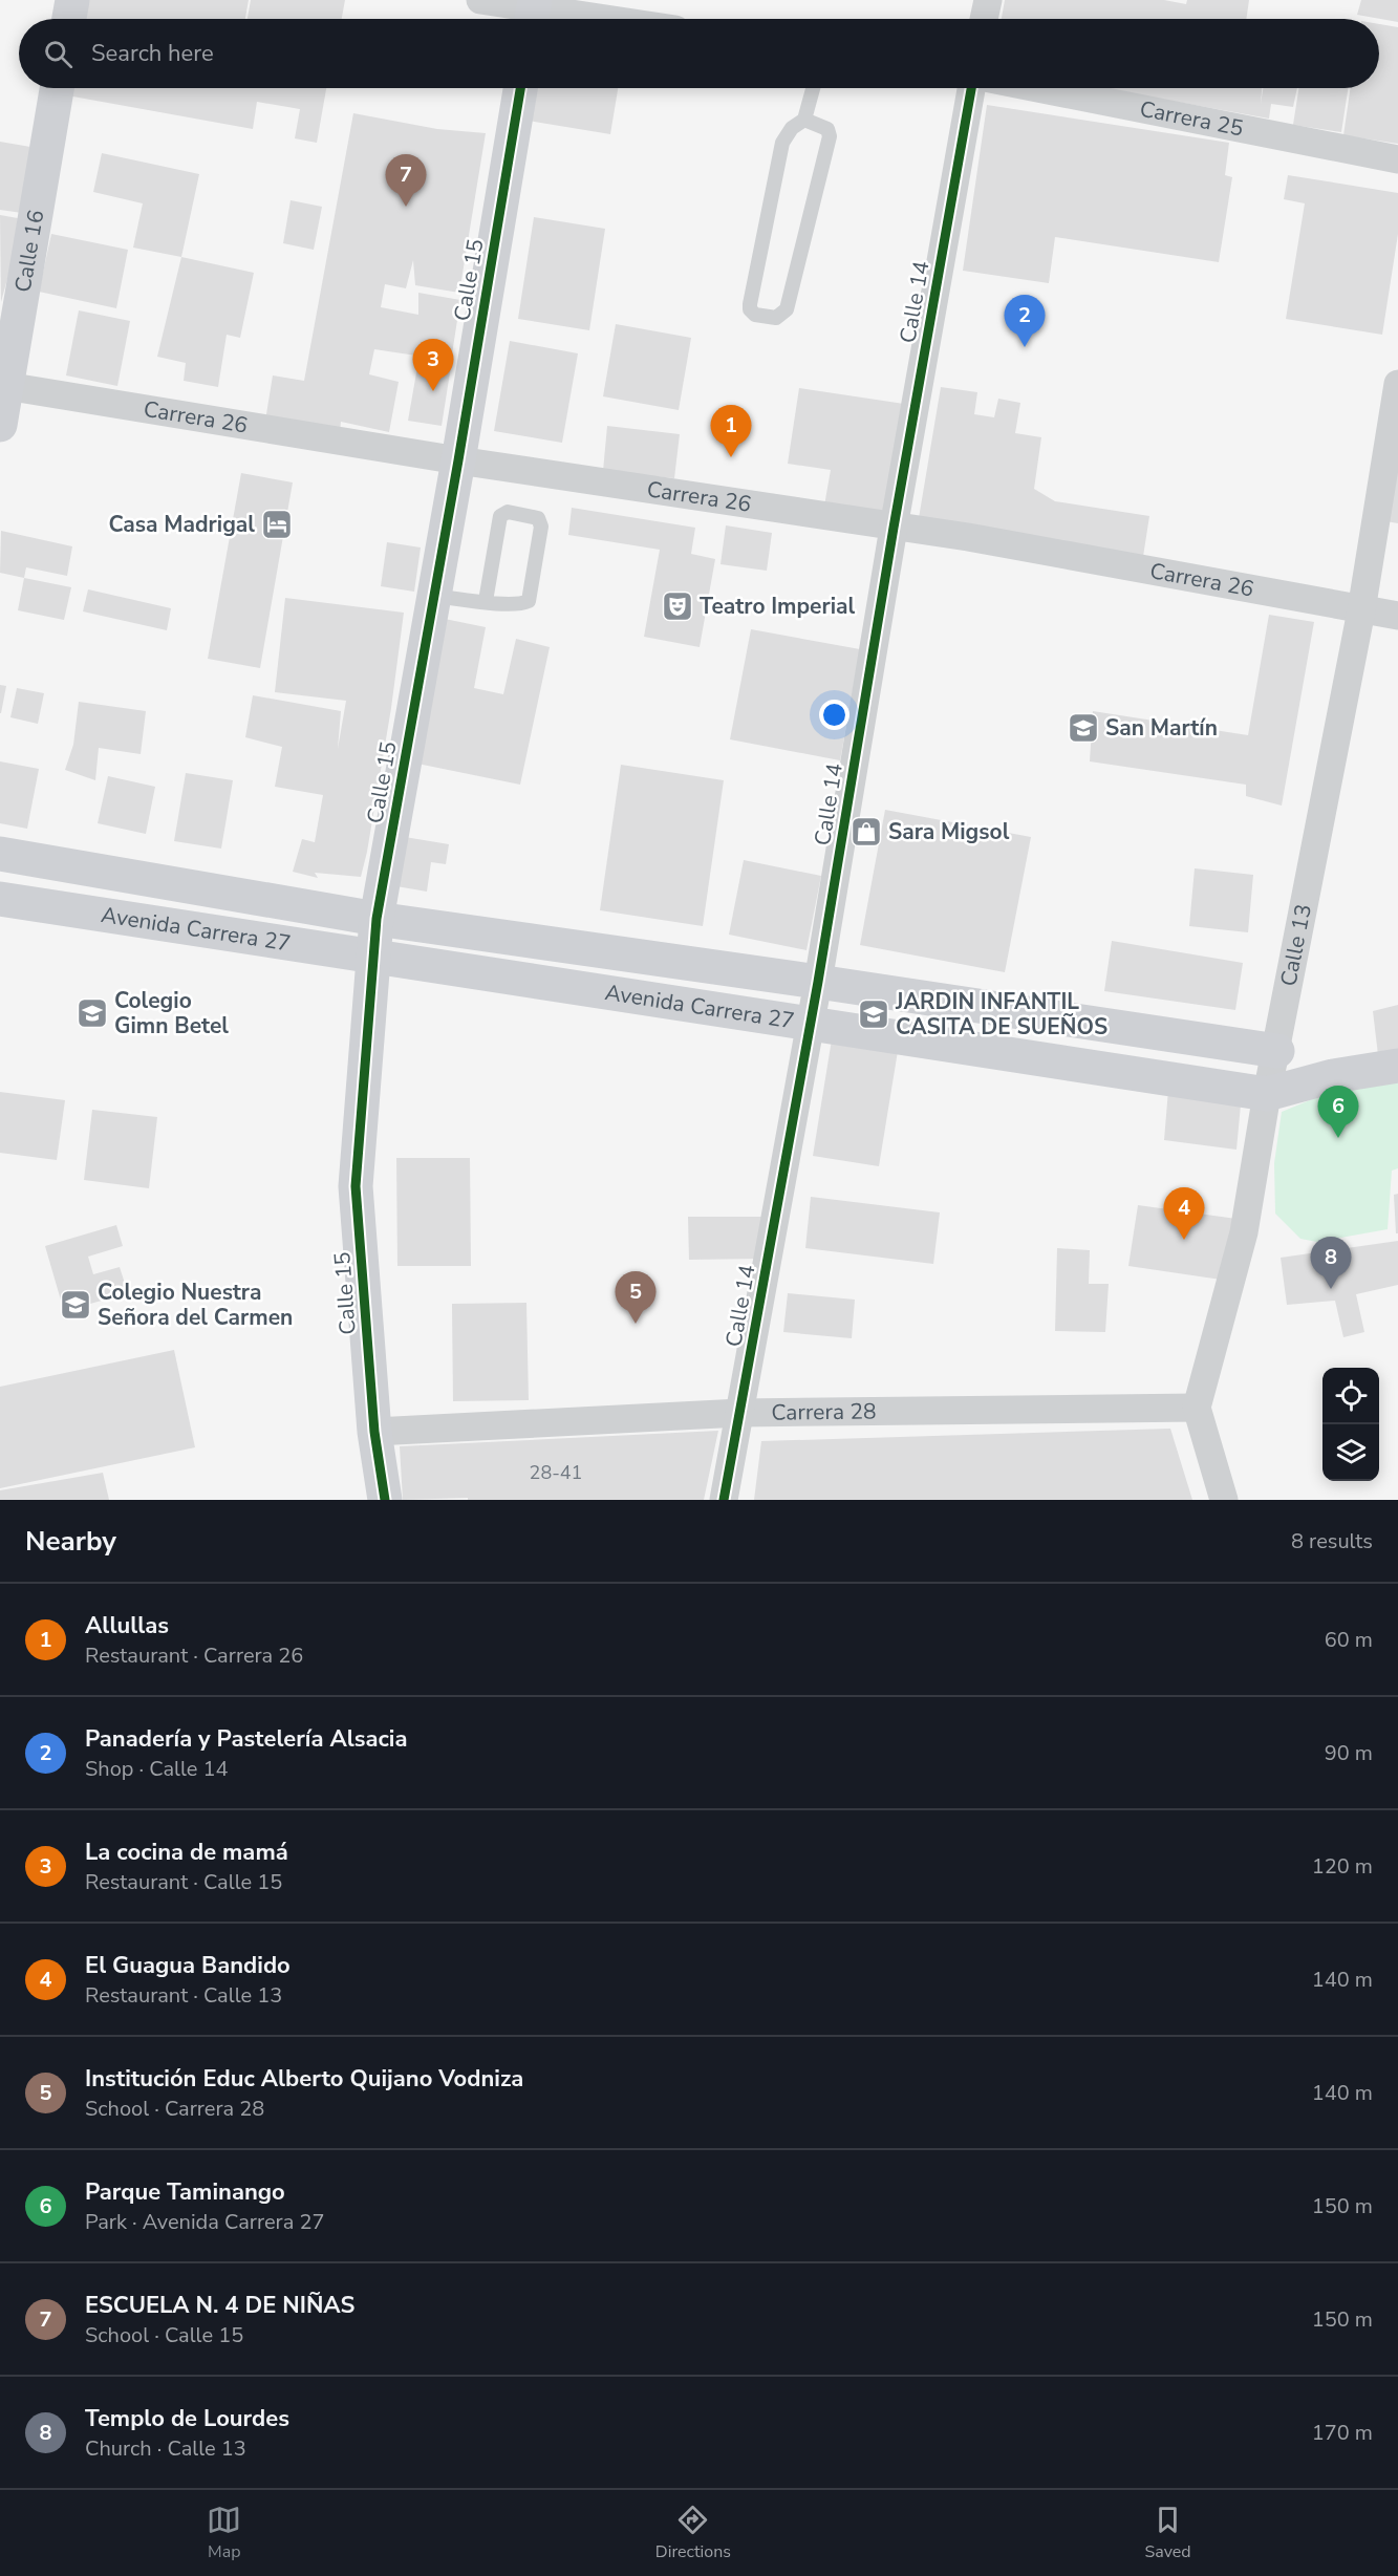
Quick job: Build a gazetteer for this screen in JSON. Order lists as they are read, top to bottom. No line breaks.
{"streets":{"main road":["Calle 16","Calle 15","Avenida Carrera 27"],"street":["Carrera 25","Calle 14","Carrera 26","Calle 13","Carrera 28"]},"crossings":[["Calle 16","Carrera 26"],["Calle 15","Carrera 26"],["Calle 15","Avenida Carrera 27"],["Calle 15","Carrera 28"],["Calle 14","Carrera 26"],["Calle 14","Avenida Carrera 27"],["Calle 14","Carrera 28"],["Carrera 26","Calle 13"],["Avenida Carrera 27","Calle 13"],["Calle 13","Carrera 28"]],"places":{"hotel":["Casa Madrigal"],"theatre":["Teatro Imperial"],"school or university":["San Martín","Colegio Gimn Betel","JARDIN INFANTIL CASITA DE SUEÑOS","Colegio Nuestra Señora del Carmen"],"shop":["Sara Migsol"]},"house_numbers":["28-41"],"page":{"search":"Search here","pins":["7","2","3","1","6","4","8","5"],"heading":["Nearby","8 results"],"list":[{"mark":"1","name":"Allullas","note":"Restaurant · Carrera 26","value":"60 m"},{"mark":"2","name":"Panadería y Pastelería Alsacia","note":"Shop · Calle 14","value":"90 m"},{"mark":"3","name":"La cocina de mamá","note":"Restaurant · Calle 15","value":"120 m"},{"mark":"4","name":"El Guagua Bandido","note":"Restaurant · Calle 13","value":"140 m"},{"mark":"5","name":"Institución Educ Alberto Quijano Vodniza","note":"School · Carrera 28","value":"140 m"},{"mark":"6","name":"Parque Taminango","note":"Park · Avenida Carrera 27","value":"150 m"},{"mark":"7","name":"ESCUELA N. 4 DE NIÑAS","note":"School · Calle 15","value":"150 m"},{"mark":"8","name":"Templo de Lourdes","note":"Church · Calle 13","value":"170 m"}],"nav":["Map","Directions","Saved"]}}
